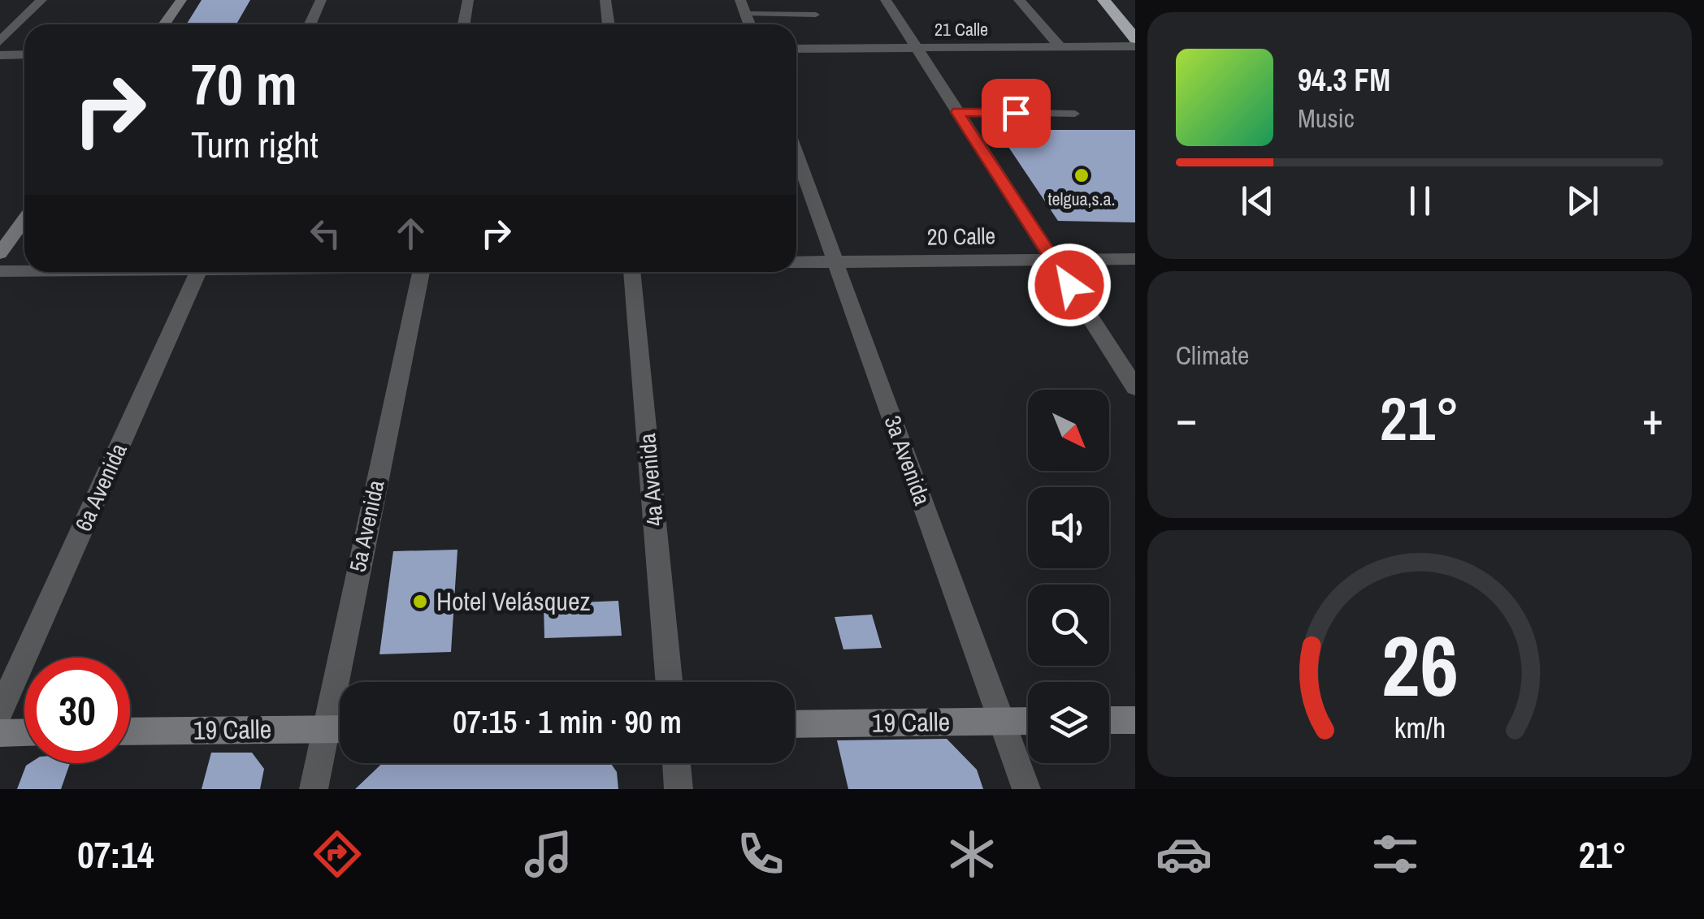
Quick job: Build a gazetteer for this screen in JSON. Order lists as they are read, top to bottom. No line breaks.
{"streets":{"street":["21 Calle","20 Calle","3a Avenida","4a Avenida","6a Avenida","5a Avenida","19 Calle"]},"crossings":[["20 Calle","3a Avenida"],["3a Avenida","19 Calle"],["5a Avenida","19 Calle"]],"places":["telgua,s.a.","Hotel Velásquez"],"north":"bottom right","page":{"turn":["70 m","Turn right"],"song":["94.3 FM","Music"],"tile":"Climate","heat":["−","21°","+"],"limit":"30","trip":"07:15 · 1 min · 90 m","tabs":["07:14","21°"],"gauge":["26","km/h"]}}
